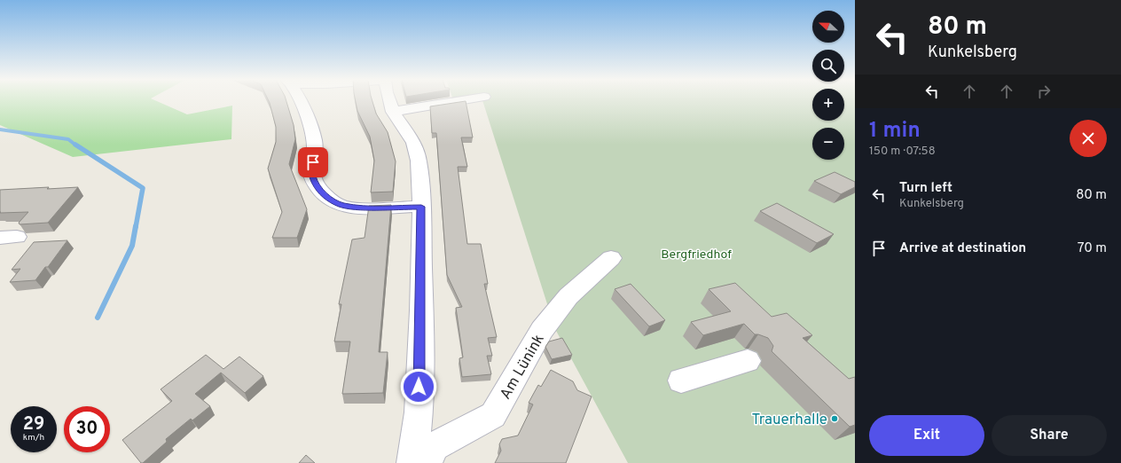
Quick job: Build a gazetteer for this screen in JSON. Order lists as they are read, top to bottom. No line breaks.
{"streets":{"street":["Am Lünink"]},"parks":["Bergfriedhof"],"places":["Trauerhalle"],"north":"left","page":{"turn":["80 m","Kunkelsberg"],"map_buttons":["+","−"],"heading":["1 min","150 m · 07:58"],"list":[{"name":"Turn left","note":"Kunkelsberg","value":"80 m"},{"name":"Arrive at destination","value":"70 m"}],"speed":"29 km/h","limit":"30","buttons":["Exit","Share"]}}
